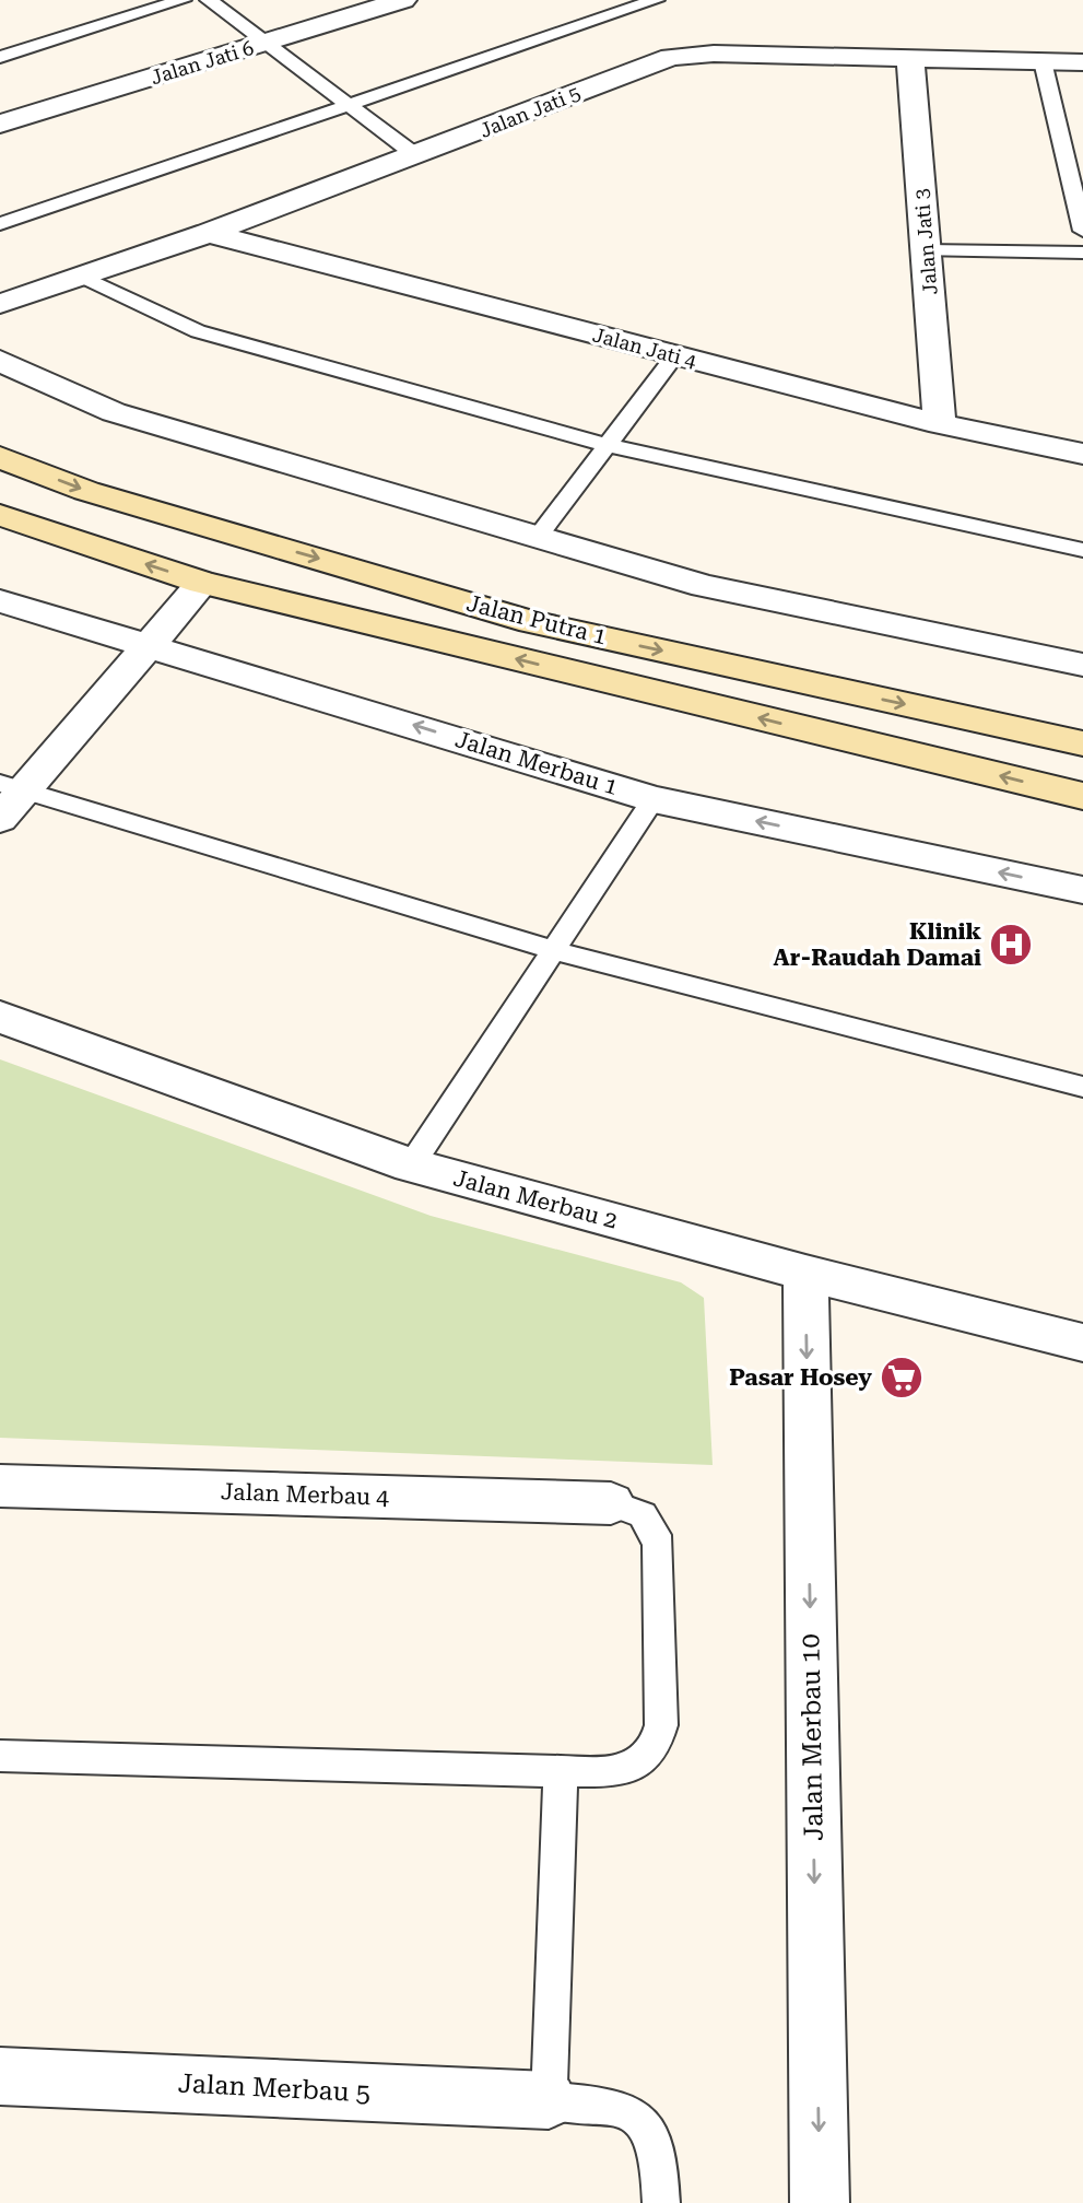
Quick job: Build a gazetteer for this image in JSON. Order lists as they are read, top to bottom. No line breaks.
{"streets":{"main road":["Jalan Putra 1"],"street":["Jalan Jati 6","Jalan Jati 5","Jalan Jati 3","Jalan Jati 4","Jalan Merbau 1","Jalan Merbau 2","Jalan Merbau 4","Jalan Merbau 10","Jalan Merbau 5"]},"crossings":[["Jalan Jati 5","Jalan Jati 3"],["Jalan Jati 5","Jalan Jati 4"],["Jalan Jati 3","Jalan Jati 4"],["Jalan Merbau 2","Jalan Merbau 10"]],"one_way":["Jalan Merbau 10"],"places":{"hospital":["Klinik Ar-Raudah Damai"],"supermarket":["Pasar Hosey"]}}
